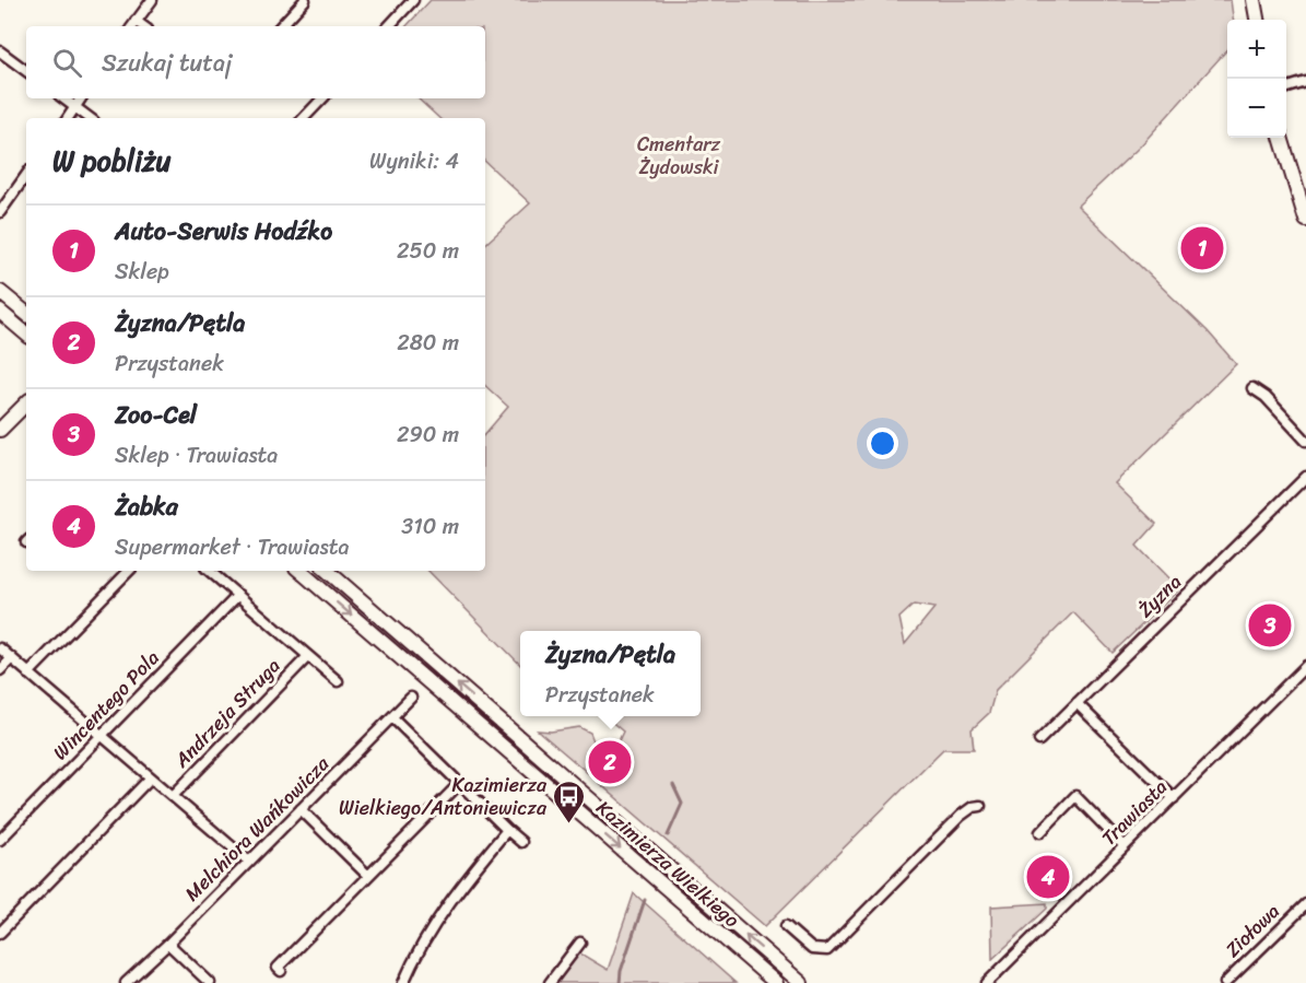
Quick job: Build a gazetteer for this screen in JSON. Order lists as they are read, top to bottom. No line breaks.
{"streets":{"main road":["Kazimierza Wielkiego"],"street":["Żyzna","Wincentego Pola","Andrzeja Struga","Trawiasta","Melchiora Wańkowicza","Ziołowa"]},"parks":["Cmentarz Żydowski"],"places":{"bus stop":["Kazimierza Wielkiego/Antoniewicza"]},"page":{"map_buttons":["+","−"],"search":"Szukaj tutaj","heading":["W pobliżu","Wyniki: 4"],"list":[{"mark":"1","name":"Auto-Serwis Hodźko","note":"Sklep","value":"250 m"},{"mark":"2","name":"Żyzna/Pętla","note":"Przystanek","value":"280 m"},{"mark":"3","name":"Zoo-Cel","note":"Sklep · Trawiasta","value":"290 m"},{"mark":"4","name":"Żabka","note":"Supermarket · Trawiasta","value":"310 m"}],"pins":["1","3","2","4"],"popup":["Żyzna/Pętla","Przystanek"]}}
